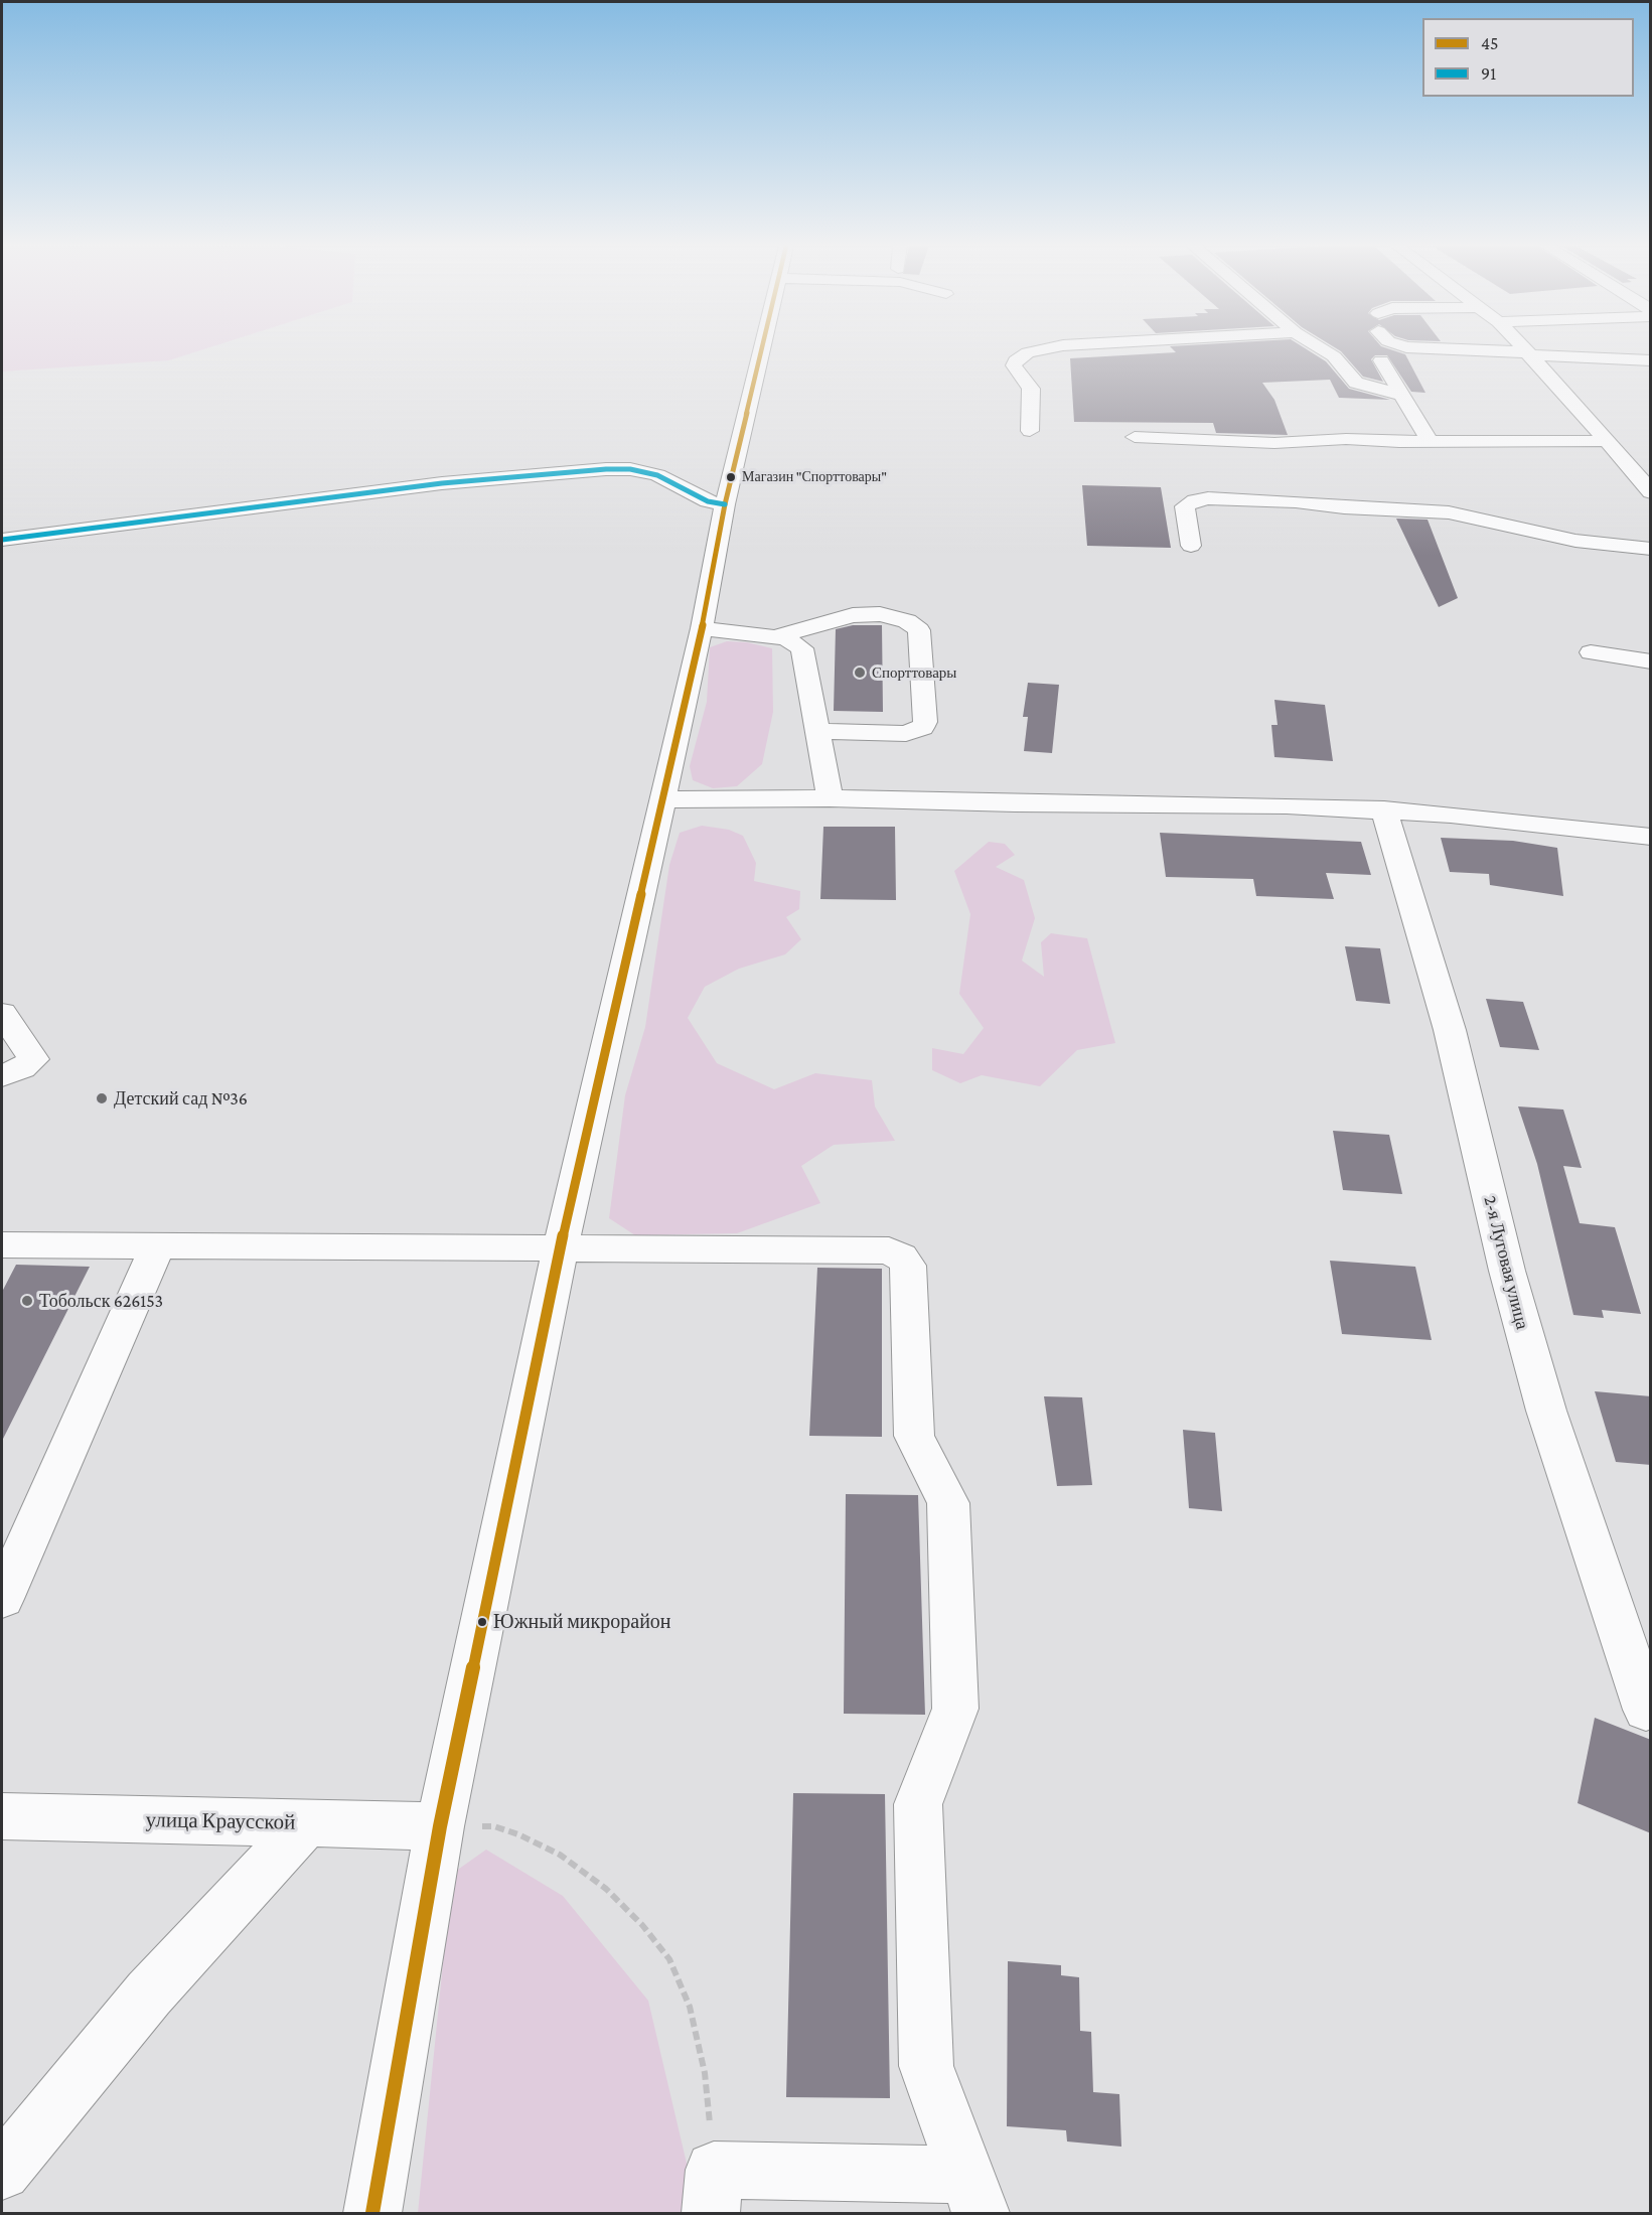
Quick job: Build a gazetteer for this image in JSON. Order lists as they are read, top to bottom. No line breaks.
{"streets":{"street":["2-я Луговая улица","улица Краусской"]},"places":["Магазин \"Спорттовары\"","Спорттовары","Детский сад №36","Тобольск 626153","Южный микрорайон"],"lines":["transit line 45","transit line 91"],"legend":["45","91"]}
